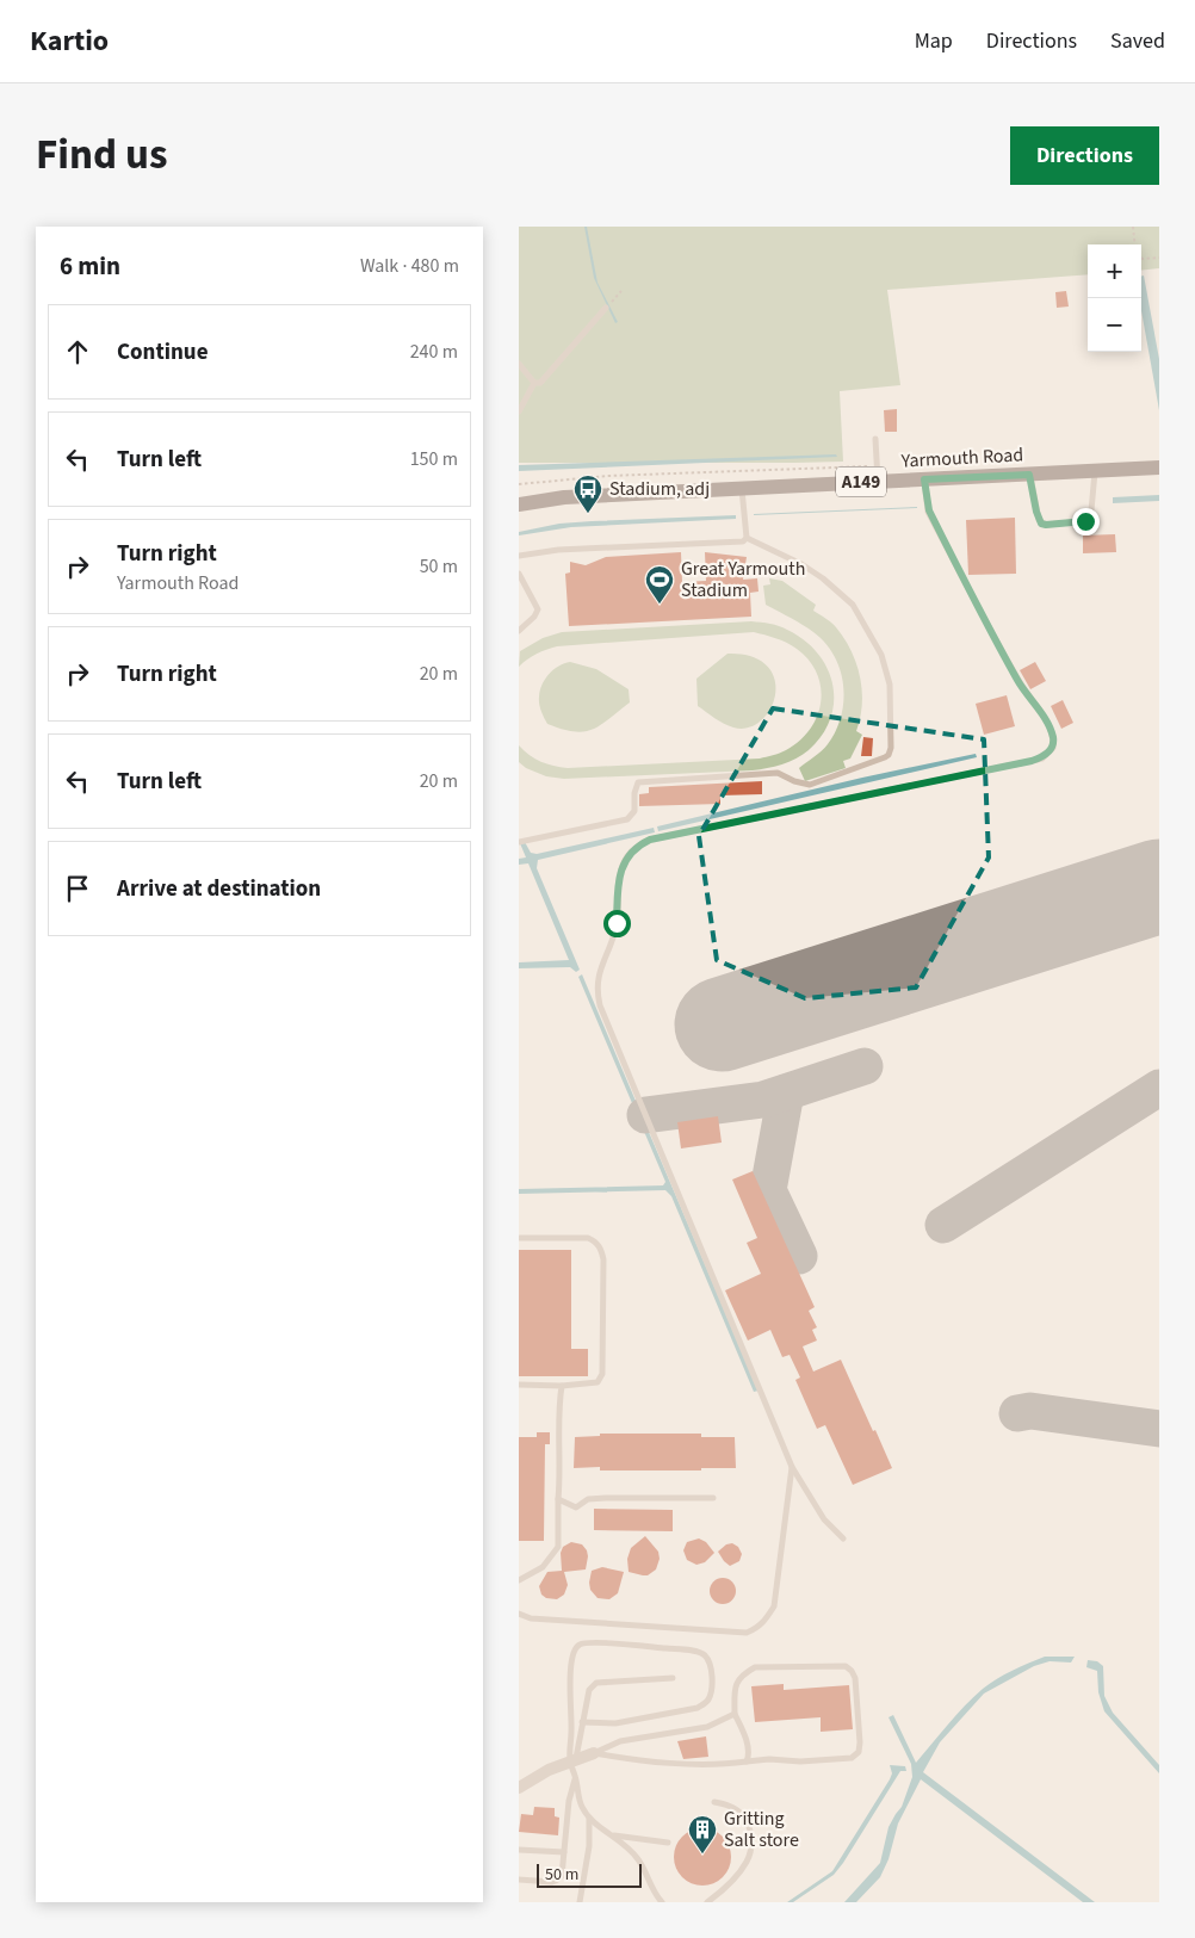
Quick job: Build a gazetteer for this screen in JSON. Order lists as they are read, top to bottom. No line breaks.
{"streets":{"main road":["Yarmouth Road","A149"]},"places":{"bus stop":["Stadium, adj"],"sports":["Great Yarmouth Stadium"],"building":["Gritting Salt store"]},"scale_bar":"50 m","page":{"header":"Kartio","nav":["Map","Directions","Saved"],"title":"Find us","buttons":"Directions","heading":["6 min","Walk · 480 m"],"map_buttons":["+","−"],"list":[["Continue","240 m"],["Turn left","150 m"],["Turn right","Yarmouth Road","50 m"],["Turn right","20 m"],["Turn left","20 m"],"Arrive at destination"],"scale":"50 m"}}
